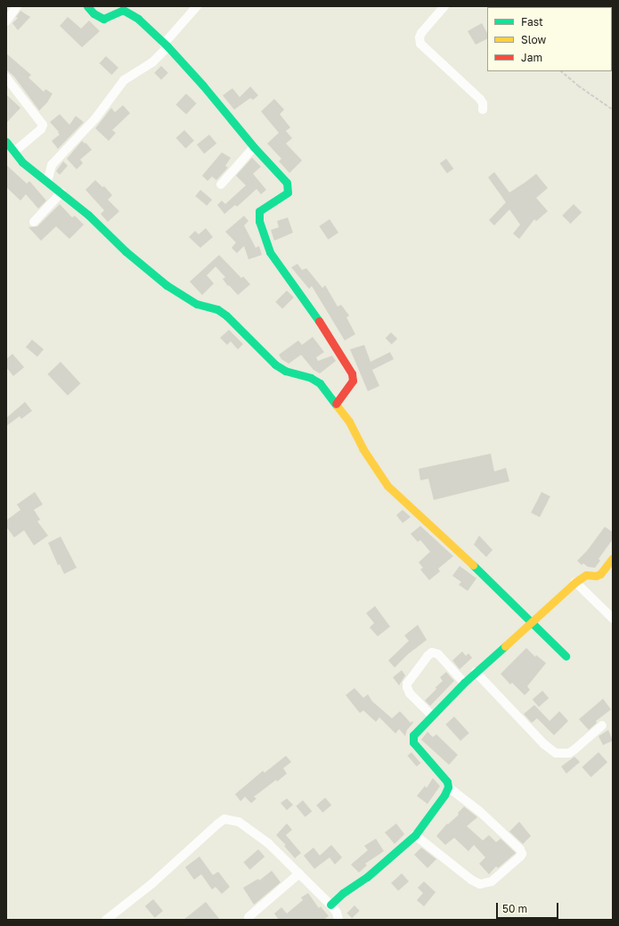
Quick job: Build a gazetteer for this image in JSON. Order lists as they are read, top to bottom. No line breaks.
{"legend":["Fast","Slow","Jam"],"scale_bar":"50 m"}
